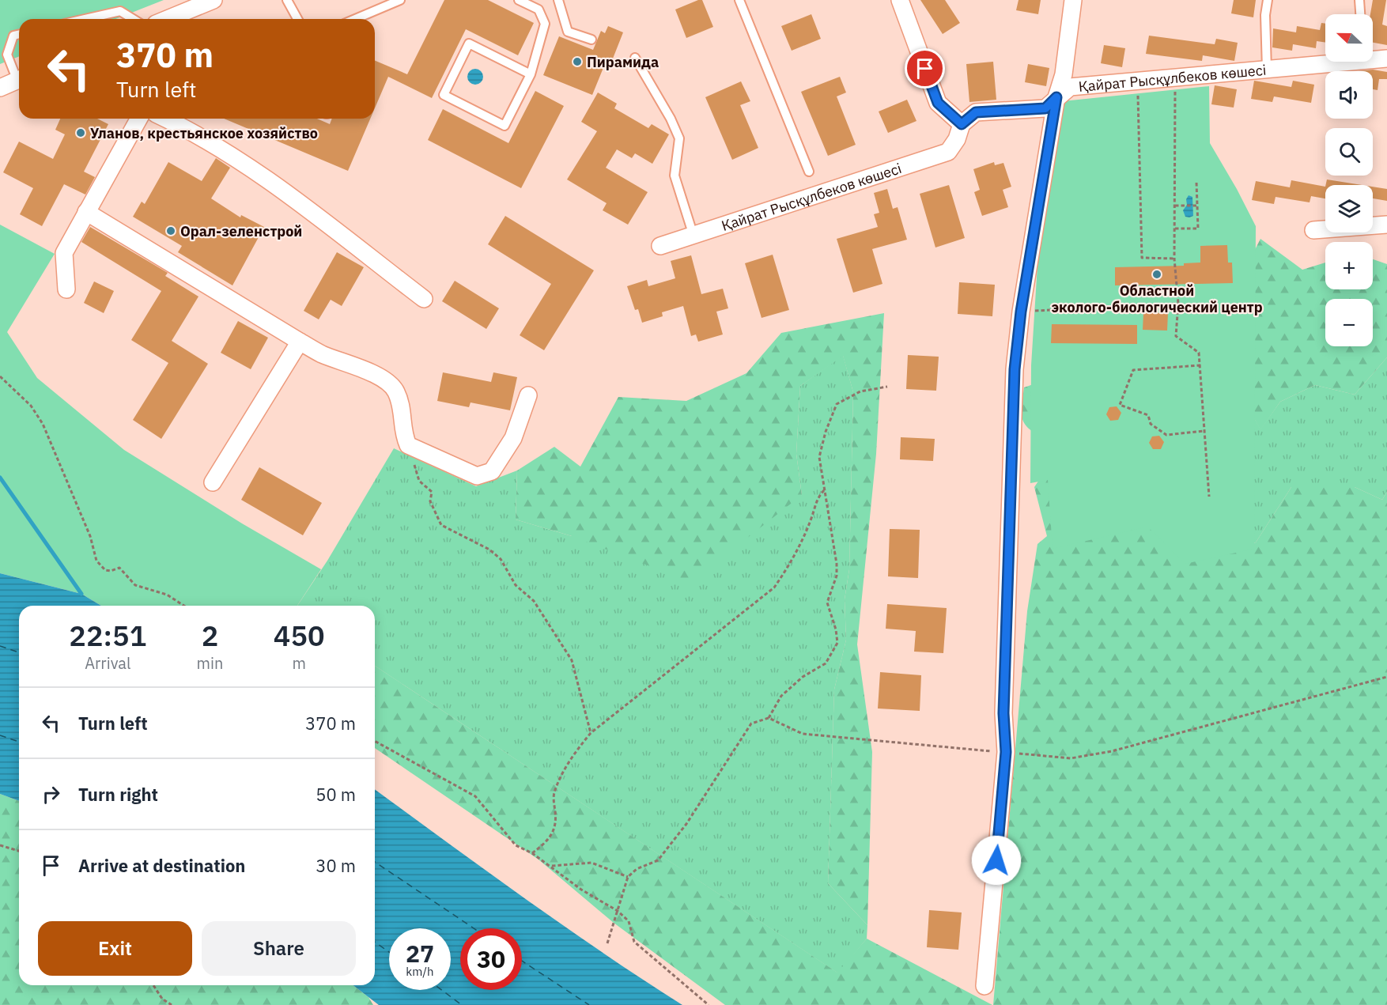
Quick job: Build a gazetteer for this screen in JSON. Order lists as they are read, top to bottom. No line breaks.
{"streets":{"street":["Қайрат Рысқұлбеков көшесі"]},"places":["Пирамида","Уланов, крестьянское хозяйство","Орал-зеленстрой","Областной эколого-биологический центр"],"north":"left","page":{"map_buttons":["+","−"],"turn":["370 m","Turn left"],"eta":["22:51","Arrival","2","min","450","m"],"list":[{"name":"Turn left","value":"370 m"},{"name":"Turn right","value":"50 m"},{"name":"Arrive at destination","value":"30 m"}],"buttons":["Exit","Share"],"speed":"27 km/h","limit":"30"}}
